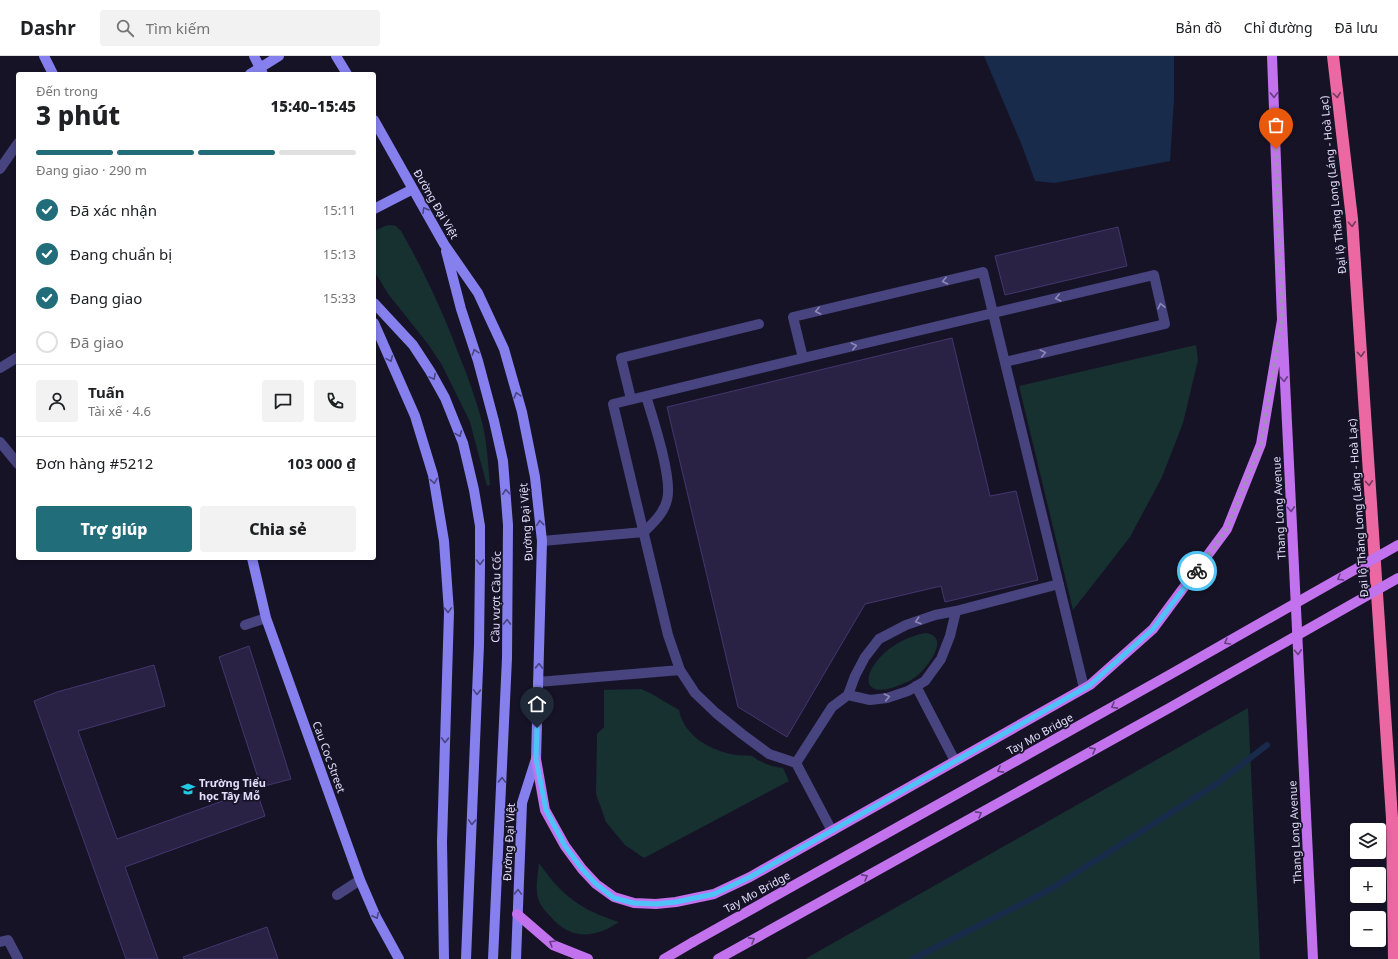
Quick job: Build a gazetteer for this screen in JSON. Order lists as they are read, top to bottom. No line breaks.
{"streets":{"highway":["Đại lộ Thăng Long (Láng - Hoà Lạc)"],"main road":["Thang Long Avenue","Tay Mo Bridge"],"street":["Đường Đại Việt","Cầu vượt Cầu Cốc","Cau Coc Street"]},"crossings":[["Đường Đại Việt","Cầu vượt Cầu Cốc"]],"one_way":["Đại lộ Thăng Long (Láng - Hoà Lạc)","Đường Đại Việt","Thang Long Avenue"],"places":{"school or university":["Trường Tiểu học Tây Mỗ"]},"page":{"header":"Dashr","search":"Tìm kiếm","nav":["Bản đồ","Chỉ đường","Đã lưu"],"heading":["3 phút","Đến trong","15:40–15:45"],"panel":["Tuấn","Tài xế · 4.6","Đơn hàng #5212","103 000 ₫"],"bar":"Đang giao · 290 m","list":[["Đã xác nhận","15:11"],["Đang chuẩn bị","15:13"],["Đang giao","15:33"],"Đã giao"],"buttons":["Trợ giúp","Chia sẻ"],"map_buttons":["+","−"]}}
